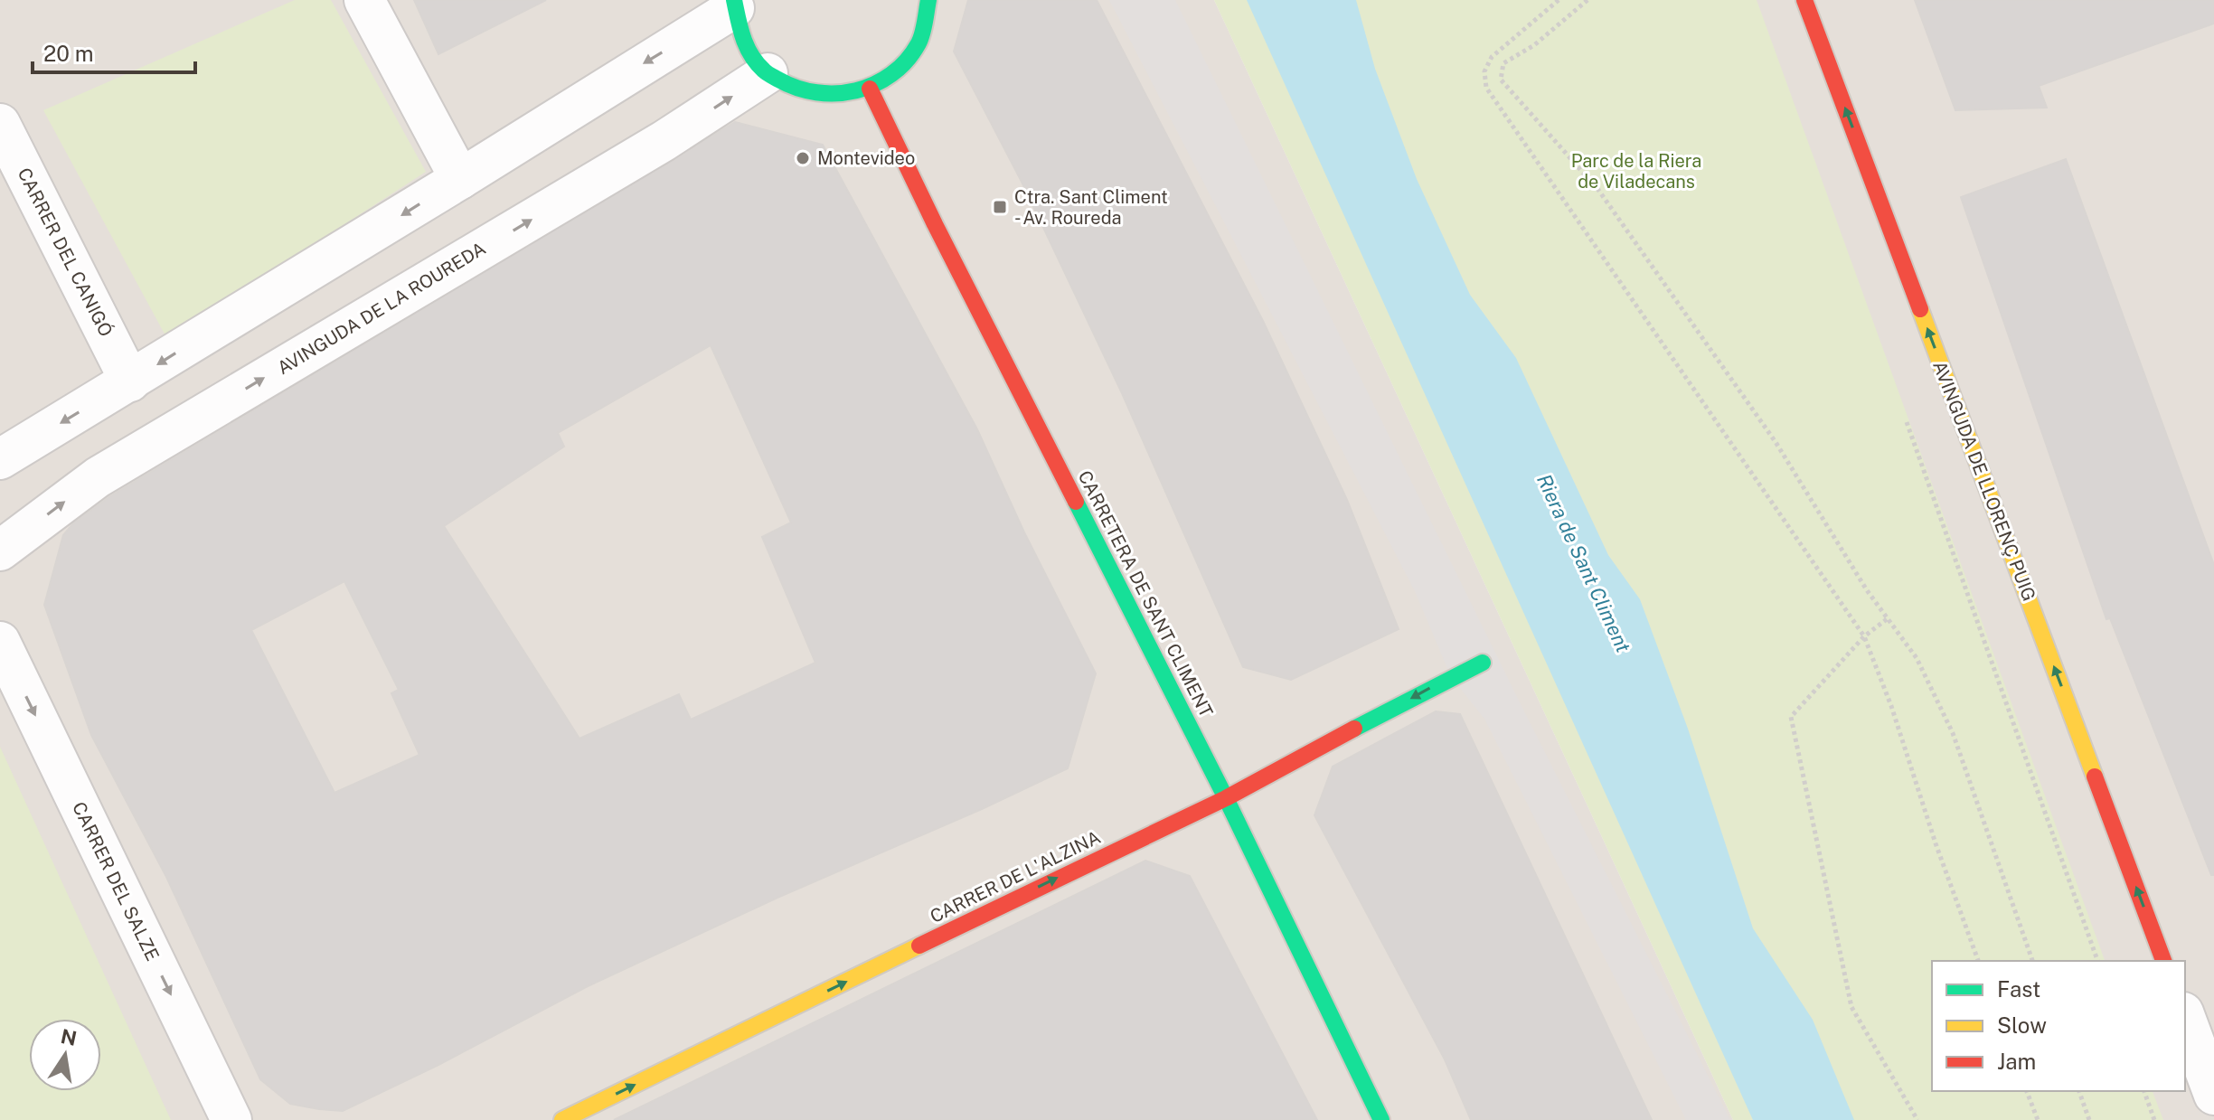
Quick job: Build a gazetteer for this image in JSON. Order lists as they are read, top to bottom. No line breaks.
{"streets":{"street":["CARRER DEL CANIGÓ","AVINGUDA DE LA ROUREDA","AVINGUDA DE LLORENÇ PUIG","CARRETERA DE SANT CLIMENT","CARRER DE L'ALZINA","CARRER DEL SALZE"]},"crossings":[["CARRETERA DE SANT CLIMENT","CARRER DE L'ALZINA"]],"one_way":["AVINGUDA DE LLORENÇ PUIG","CARRER DEL SALZE"],"water":["Riera de Sant Climent"],"parks":["Parc de la Riera de Viladecans"],"places":{"other":["Montevideo"],"transit":["Ctra. Sant Climent - Av. Roureda"]},"legend":["Fast","Slow","Jam"],"scale_bar":"20 m","north":"top"}
